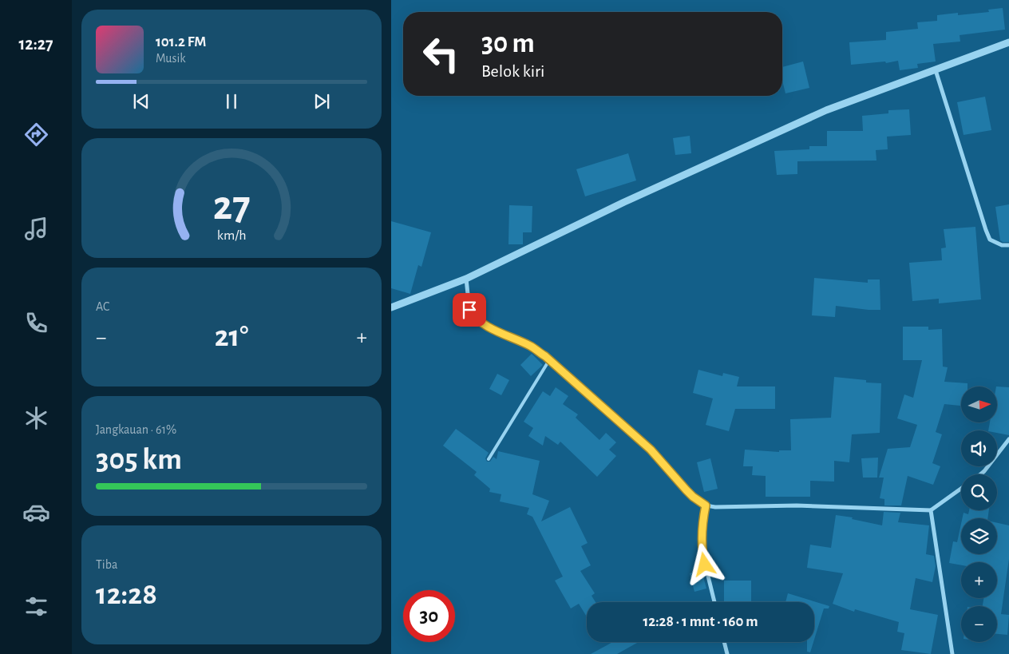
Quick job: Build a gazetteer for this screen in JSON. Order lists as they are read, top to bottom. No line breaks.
{"north":"right","page":{"tabs":"12:27","turn":["30 m","Belok kiri"],"song":["101.2 FM","Musik"],"tile":["AC",["Jangkauan · 61%","305 km"],["Tiba","12:28"]],"heat":["−","21°","+"],"map_buttons":["+","−"],"limit":"30","trip":"12:28 · 1 mnt · 160 m","gauge":["27","km/h"]}}
